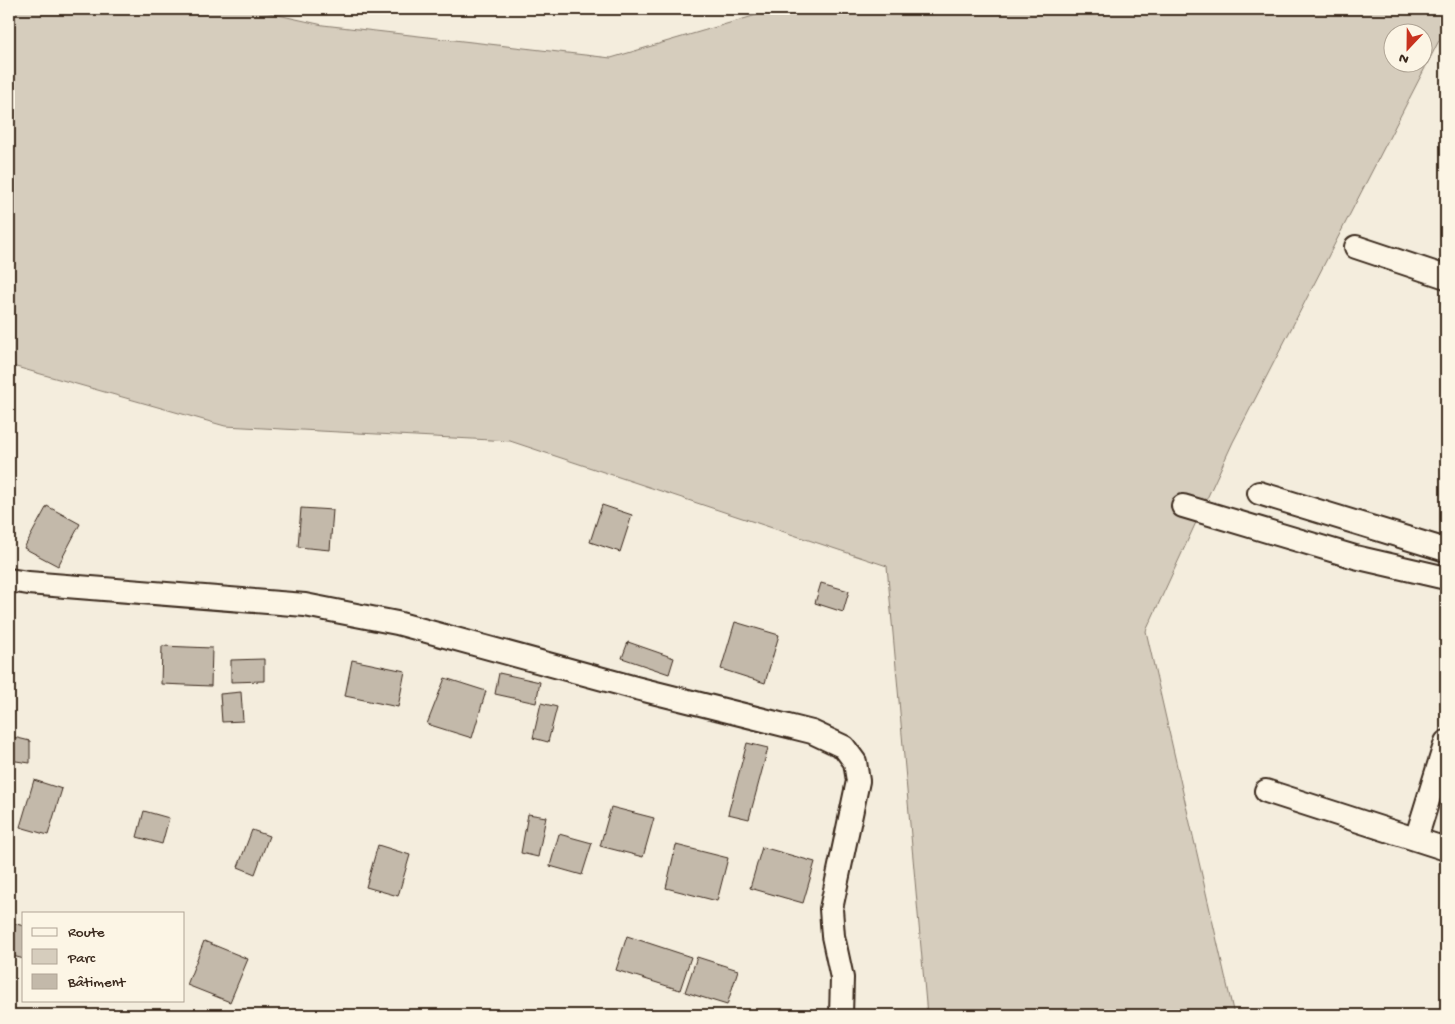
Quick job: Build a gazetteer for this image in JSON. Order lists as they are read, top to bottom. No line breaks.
{"legend":["Route","Parc","Bâtiment"],"north":"bottom"}
